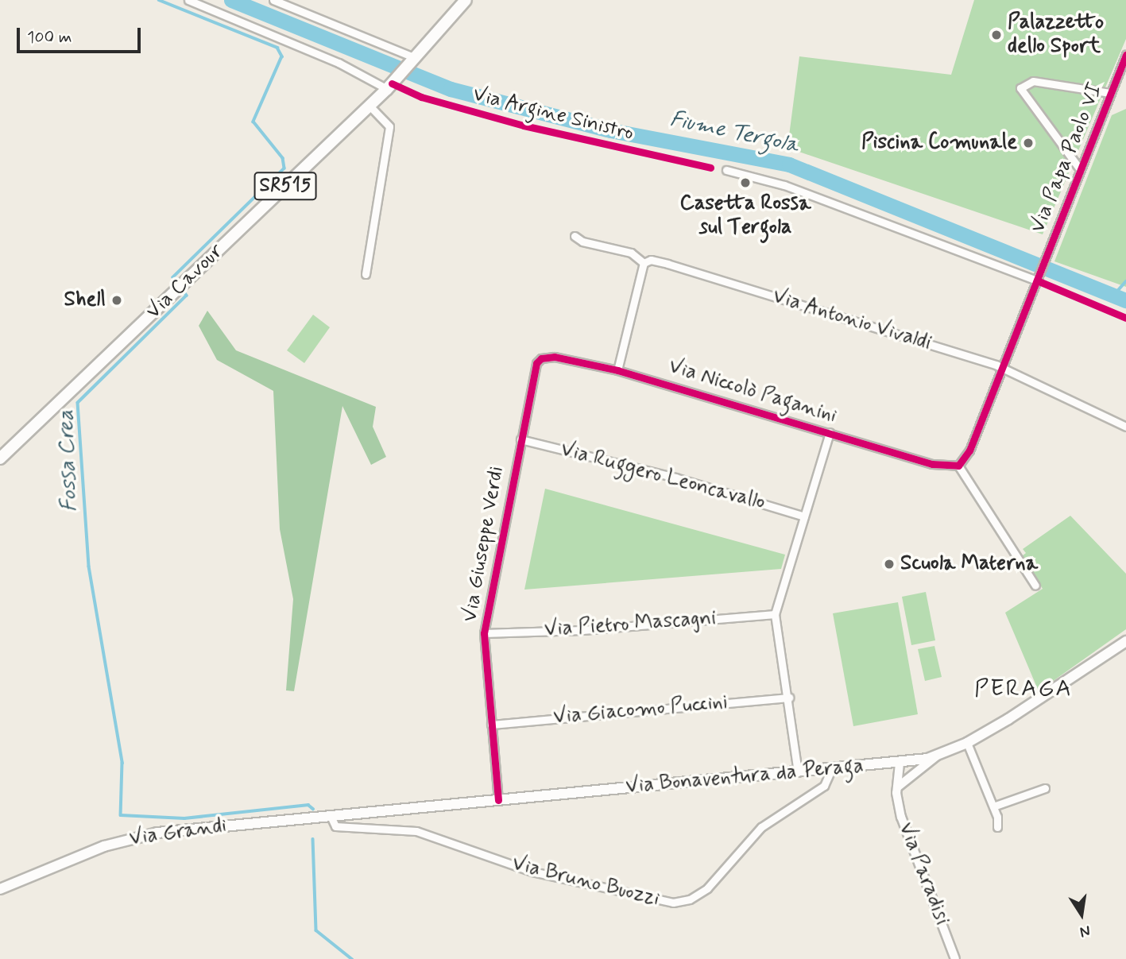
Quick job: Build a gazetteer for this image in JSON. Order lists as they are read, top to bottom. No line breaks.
{"streets":{"main road":["SR515","Via Cavour","Via Bonaventura da Peraga","Via Grandi"],"street":["Via Papa Paolo VI","Via Antonio Vivaldi","Via Niccolò Paganini","Via Ruggero Leoncavallo","Via Giuseppe Verdi","Via Pietro Mascagni","Via Giacomo Puccini","Via Paradisi","Via Bruno Buozzi"],"cycle path":["Via Argine Sinistro"]},"crossings":[["Via Papa Paolo VI","Via Antonio Vivaldi"],["Via Papa Paolo VI","Via Niccolò Paganini"],["Via Niccolò Paganini","Via Giuseppe Verdi"],["Via Ruggero Leoncavallo","Via Giuseppe Verdi"],["Via Giuseppe Verdi","Via Pietro Mascagni"],["Via Giuseppe Verdi","Via Giacomo Puccini"],["Via Giuseppe Verdi","Via Bonaventura da Peraga"],["Via Bonaventura da Peraga","Via Grandi"],["Via Bonaventura da Peraga","Via Paradisi"],["Via Bonaventura da Peraga","Via Bruno Buozzi"],["Via Grandi","Via Bruno Buozzi"]],"districts":["PERAGA"],"water":["Fiume Tergola","Fossa Crea"],"places":["Palazzetto dello Sport","Piscina Comunale","Casetta Rossa sul Tergola","Shell","Scuola Materna"],"scale_bar":"100 m","north":"bottom"}
